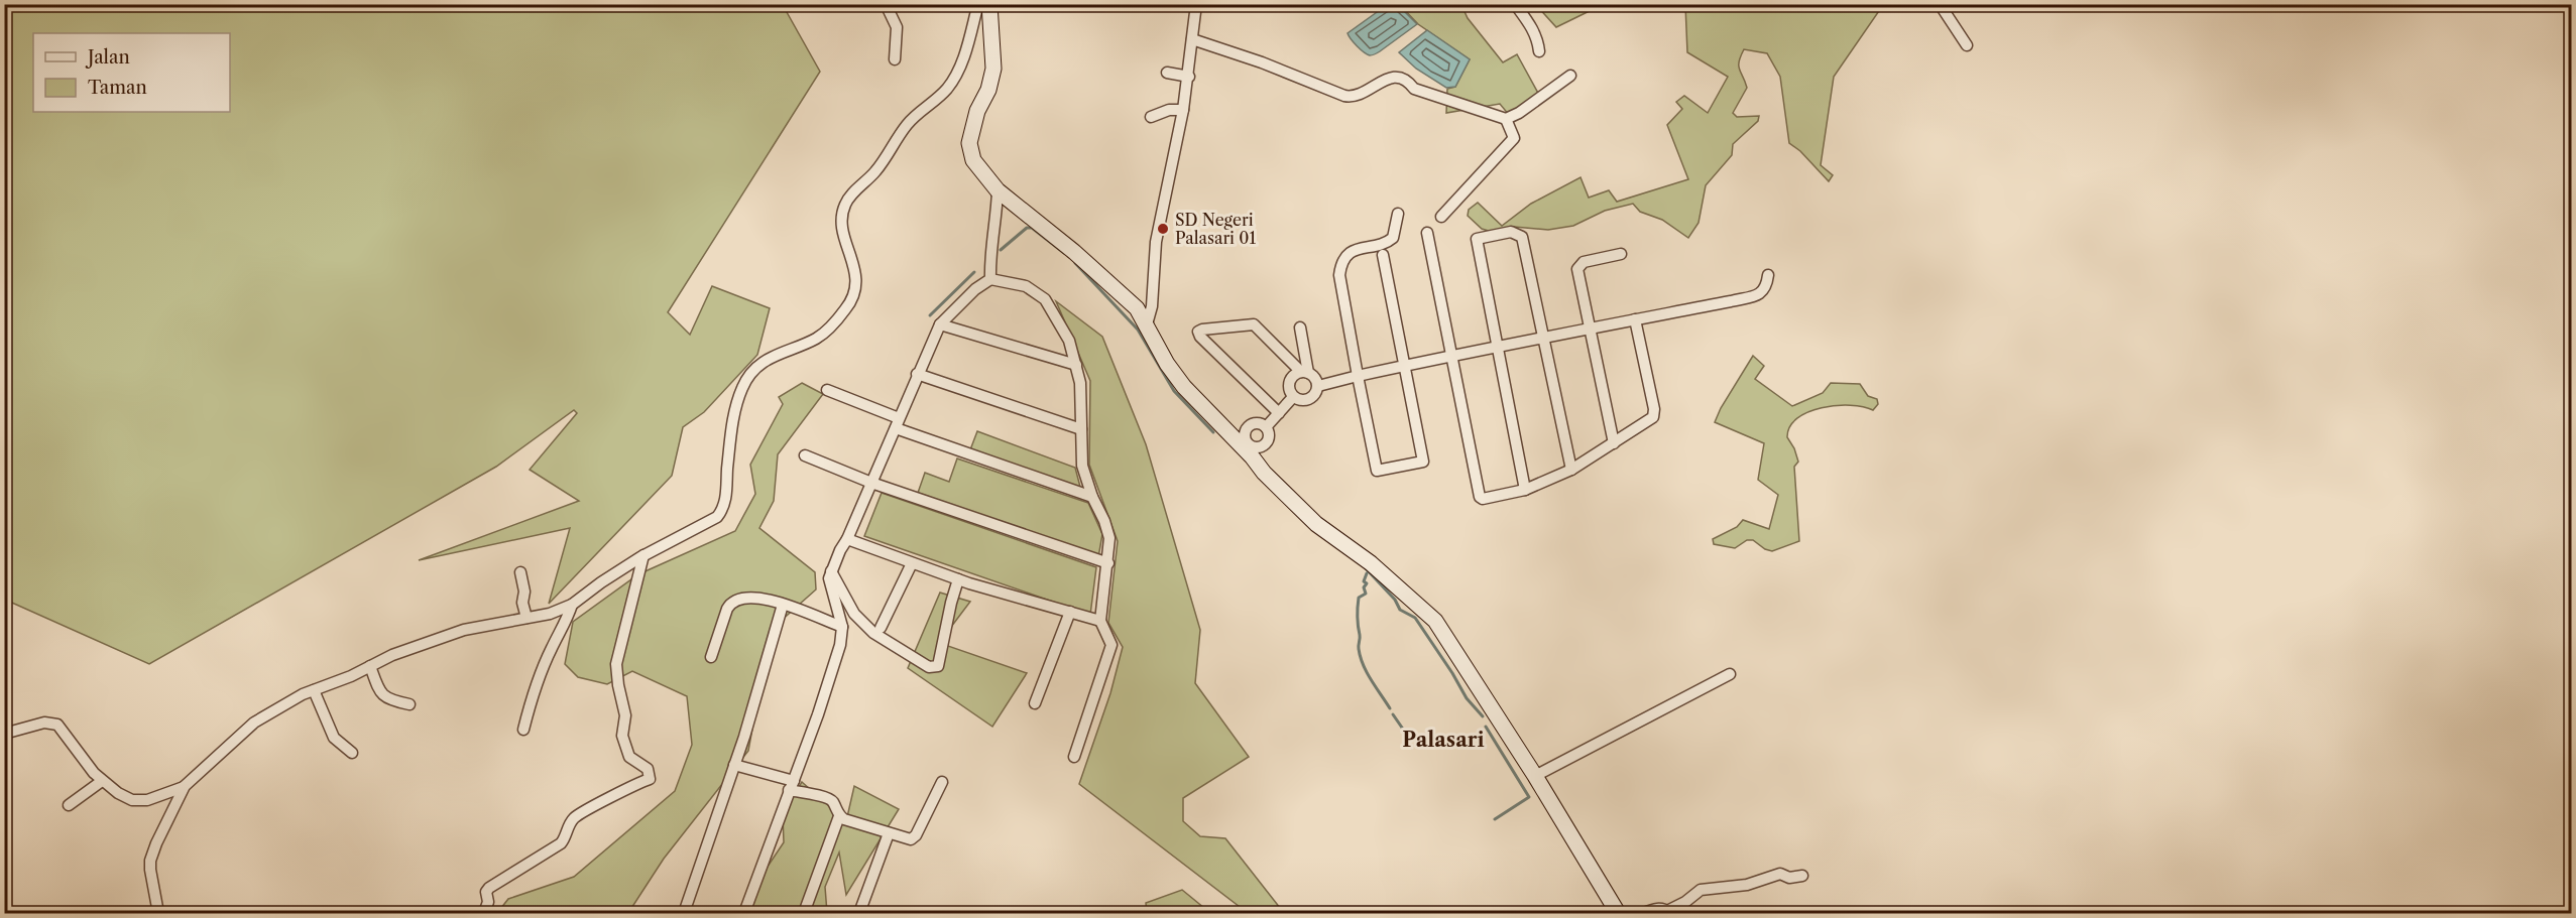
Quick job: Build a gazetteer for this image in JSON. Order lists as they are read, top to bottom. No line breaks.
{"districts":["Palasari"],"places":["SD Negeri Palasari 01"],"legend":["Jalan","Taman"]}
